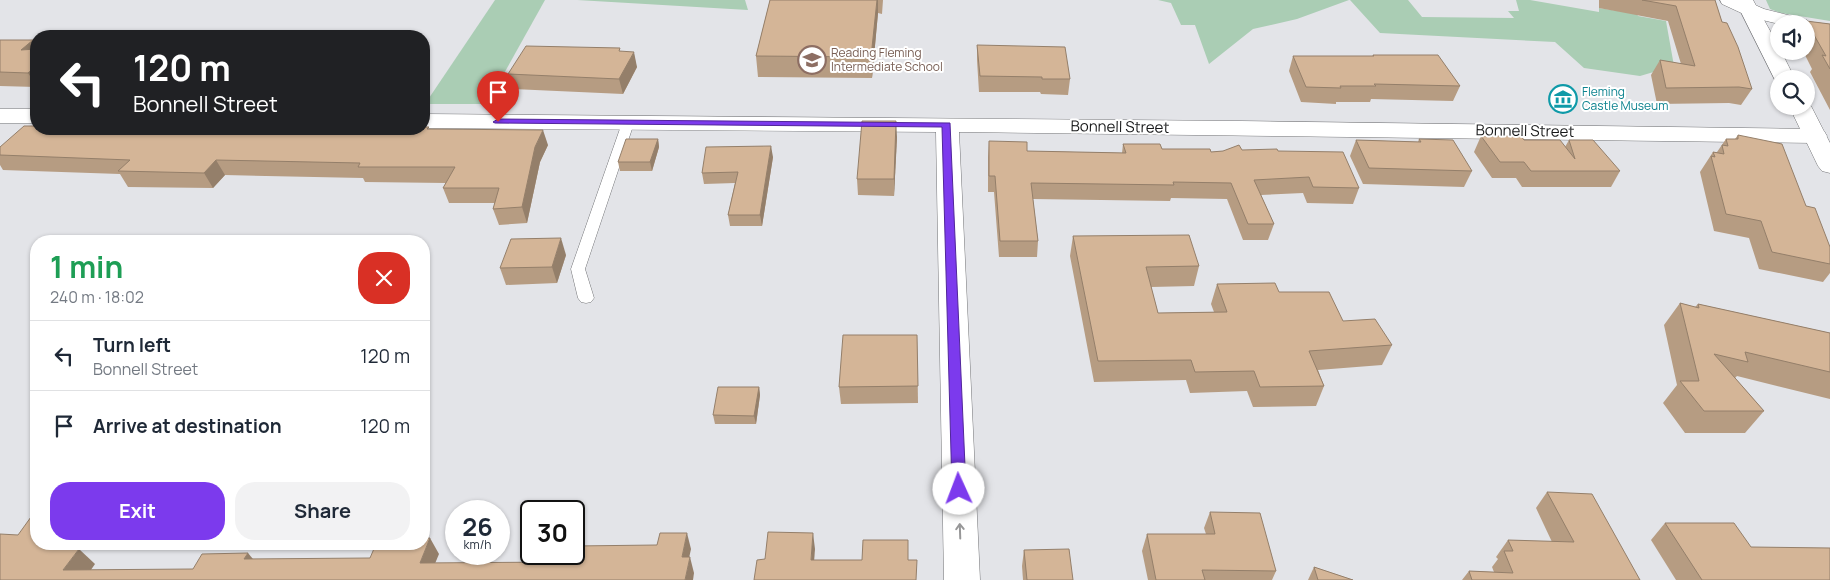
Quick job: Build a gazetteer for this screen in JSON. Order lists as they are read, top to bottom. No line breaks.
{"streets":{"street":["Bonnell Street"]},"places":{"school or university":["Reading Fleming Intermediate School"],"museum":["Fleming Castle Museum"]},"page":{"turn":["120 m","Bonnell Street"],"heading":["1 min","240 m · 18:02"],"list":[{"name":"Turn left","note":"Bonnell Street","value":"120 m"},{"name":"Arrive at destination","value":"120 m"}],"buttons":["Exit","Share"],"speed":"26 km/h","limit":"30"}}
